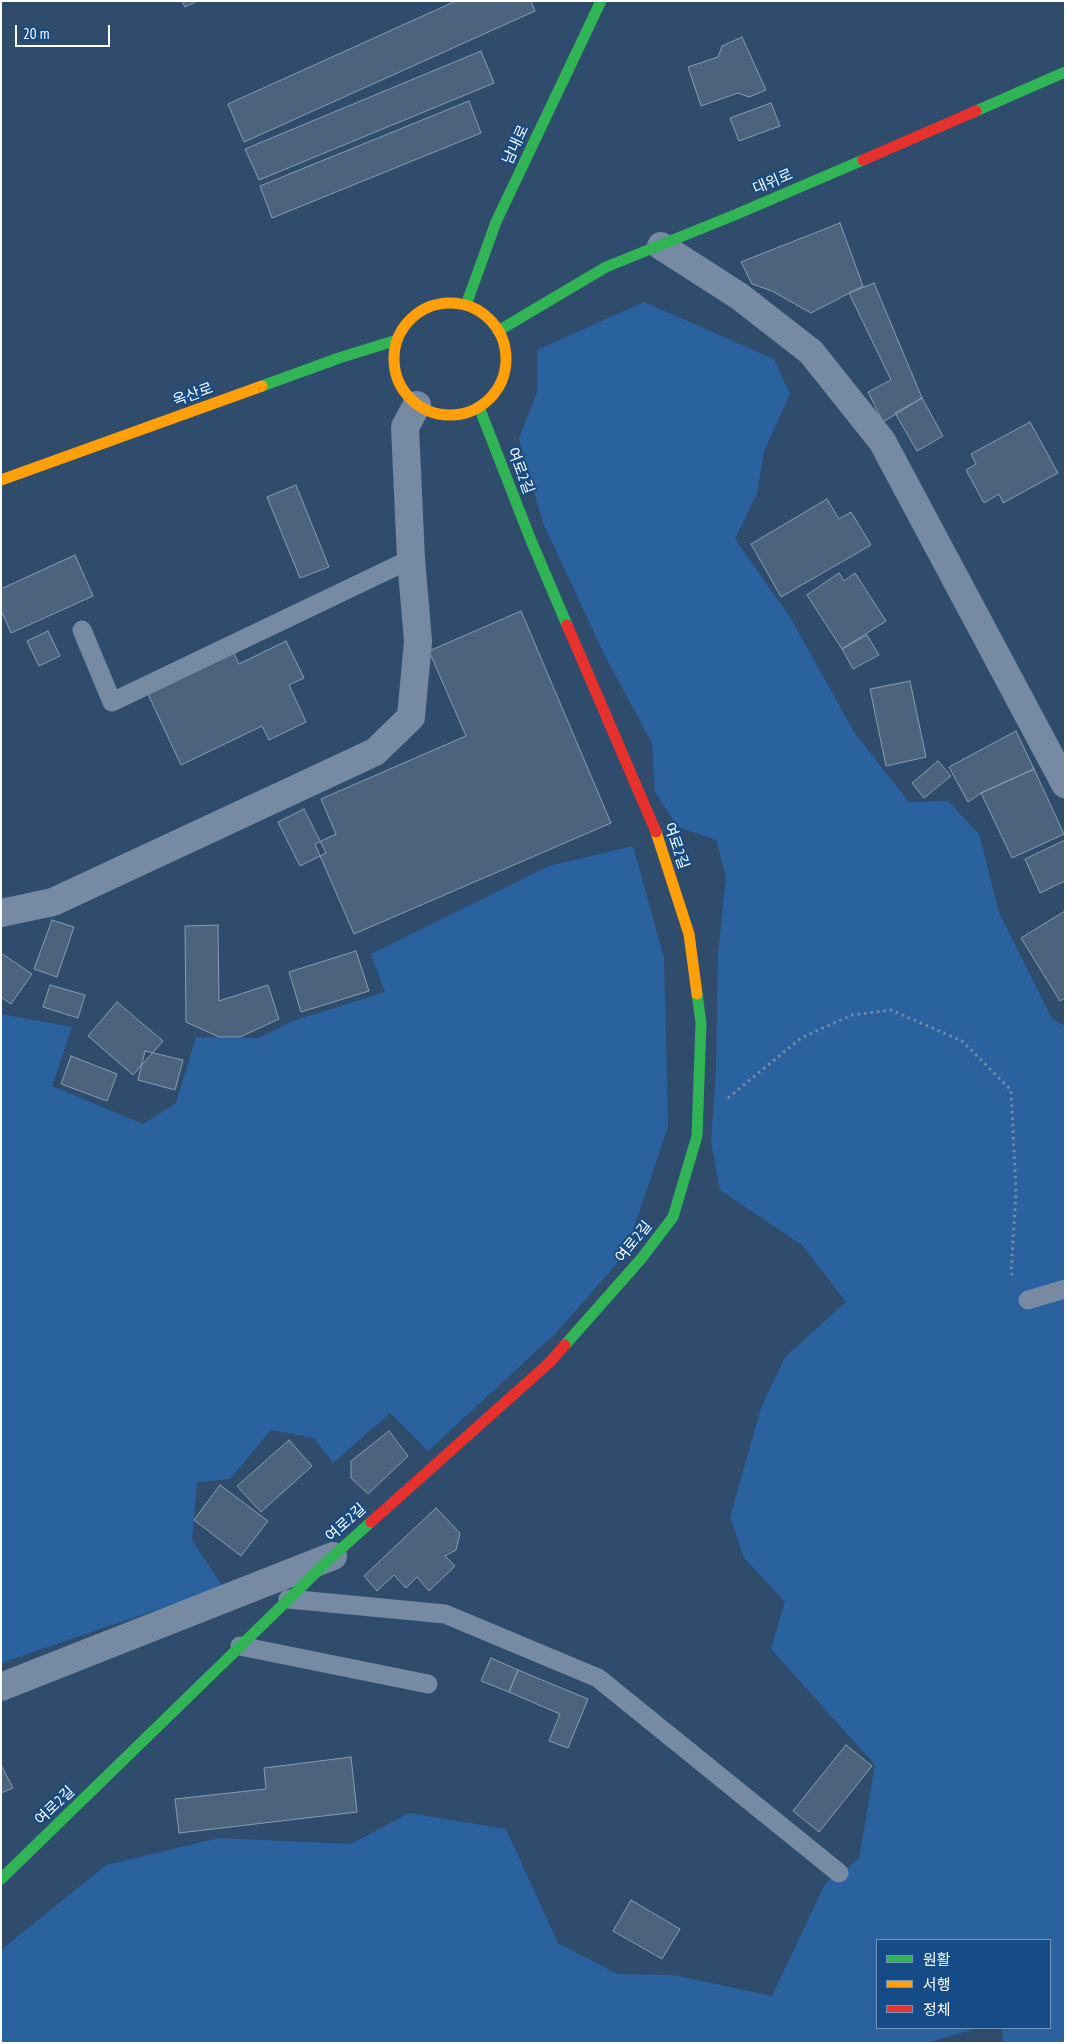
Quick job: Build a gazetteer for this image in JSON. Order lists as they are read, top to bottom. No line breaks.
{"streets":{"street":["남내로","대위로","옥산로","여로2길"]},"crossings":[["남내로","대위로"],["남내로","옥산로"],["남내로","여로2길"],["대위로","옥산로"],["대위로","여로2길"],["옥산로","여로2길"]],"legend":["원활","서행","정체"],"scale_bar":"20 m"}
